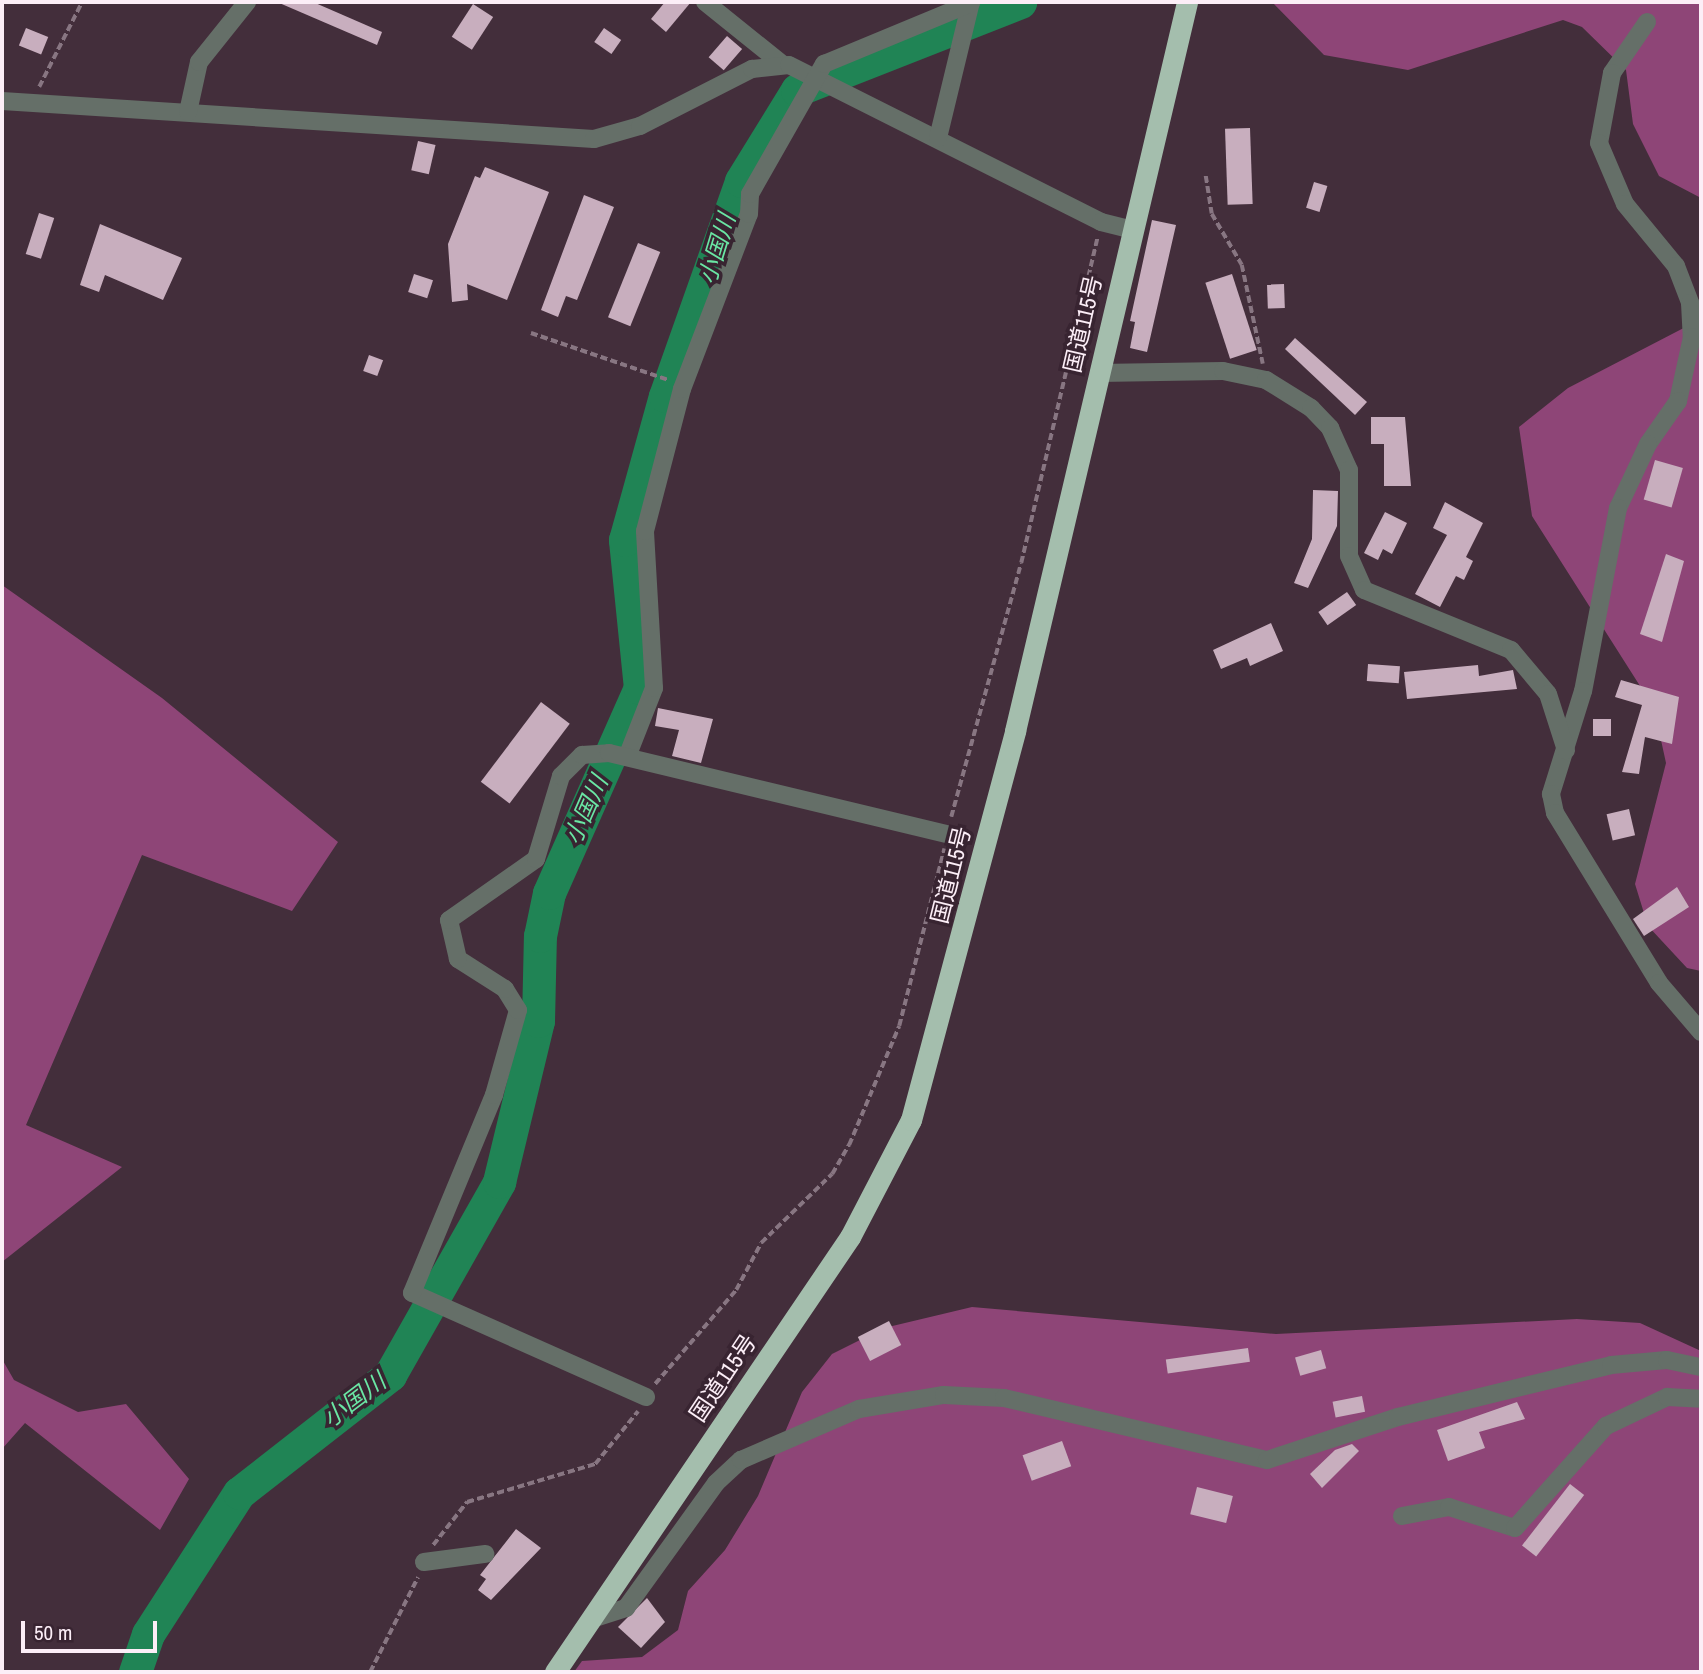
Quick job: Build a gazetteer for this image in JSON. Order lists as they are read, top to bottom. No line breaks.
{"streets":{"highway":["国道115号"]},"water":["小国川"],"scale_bar":"50 m"}
